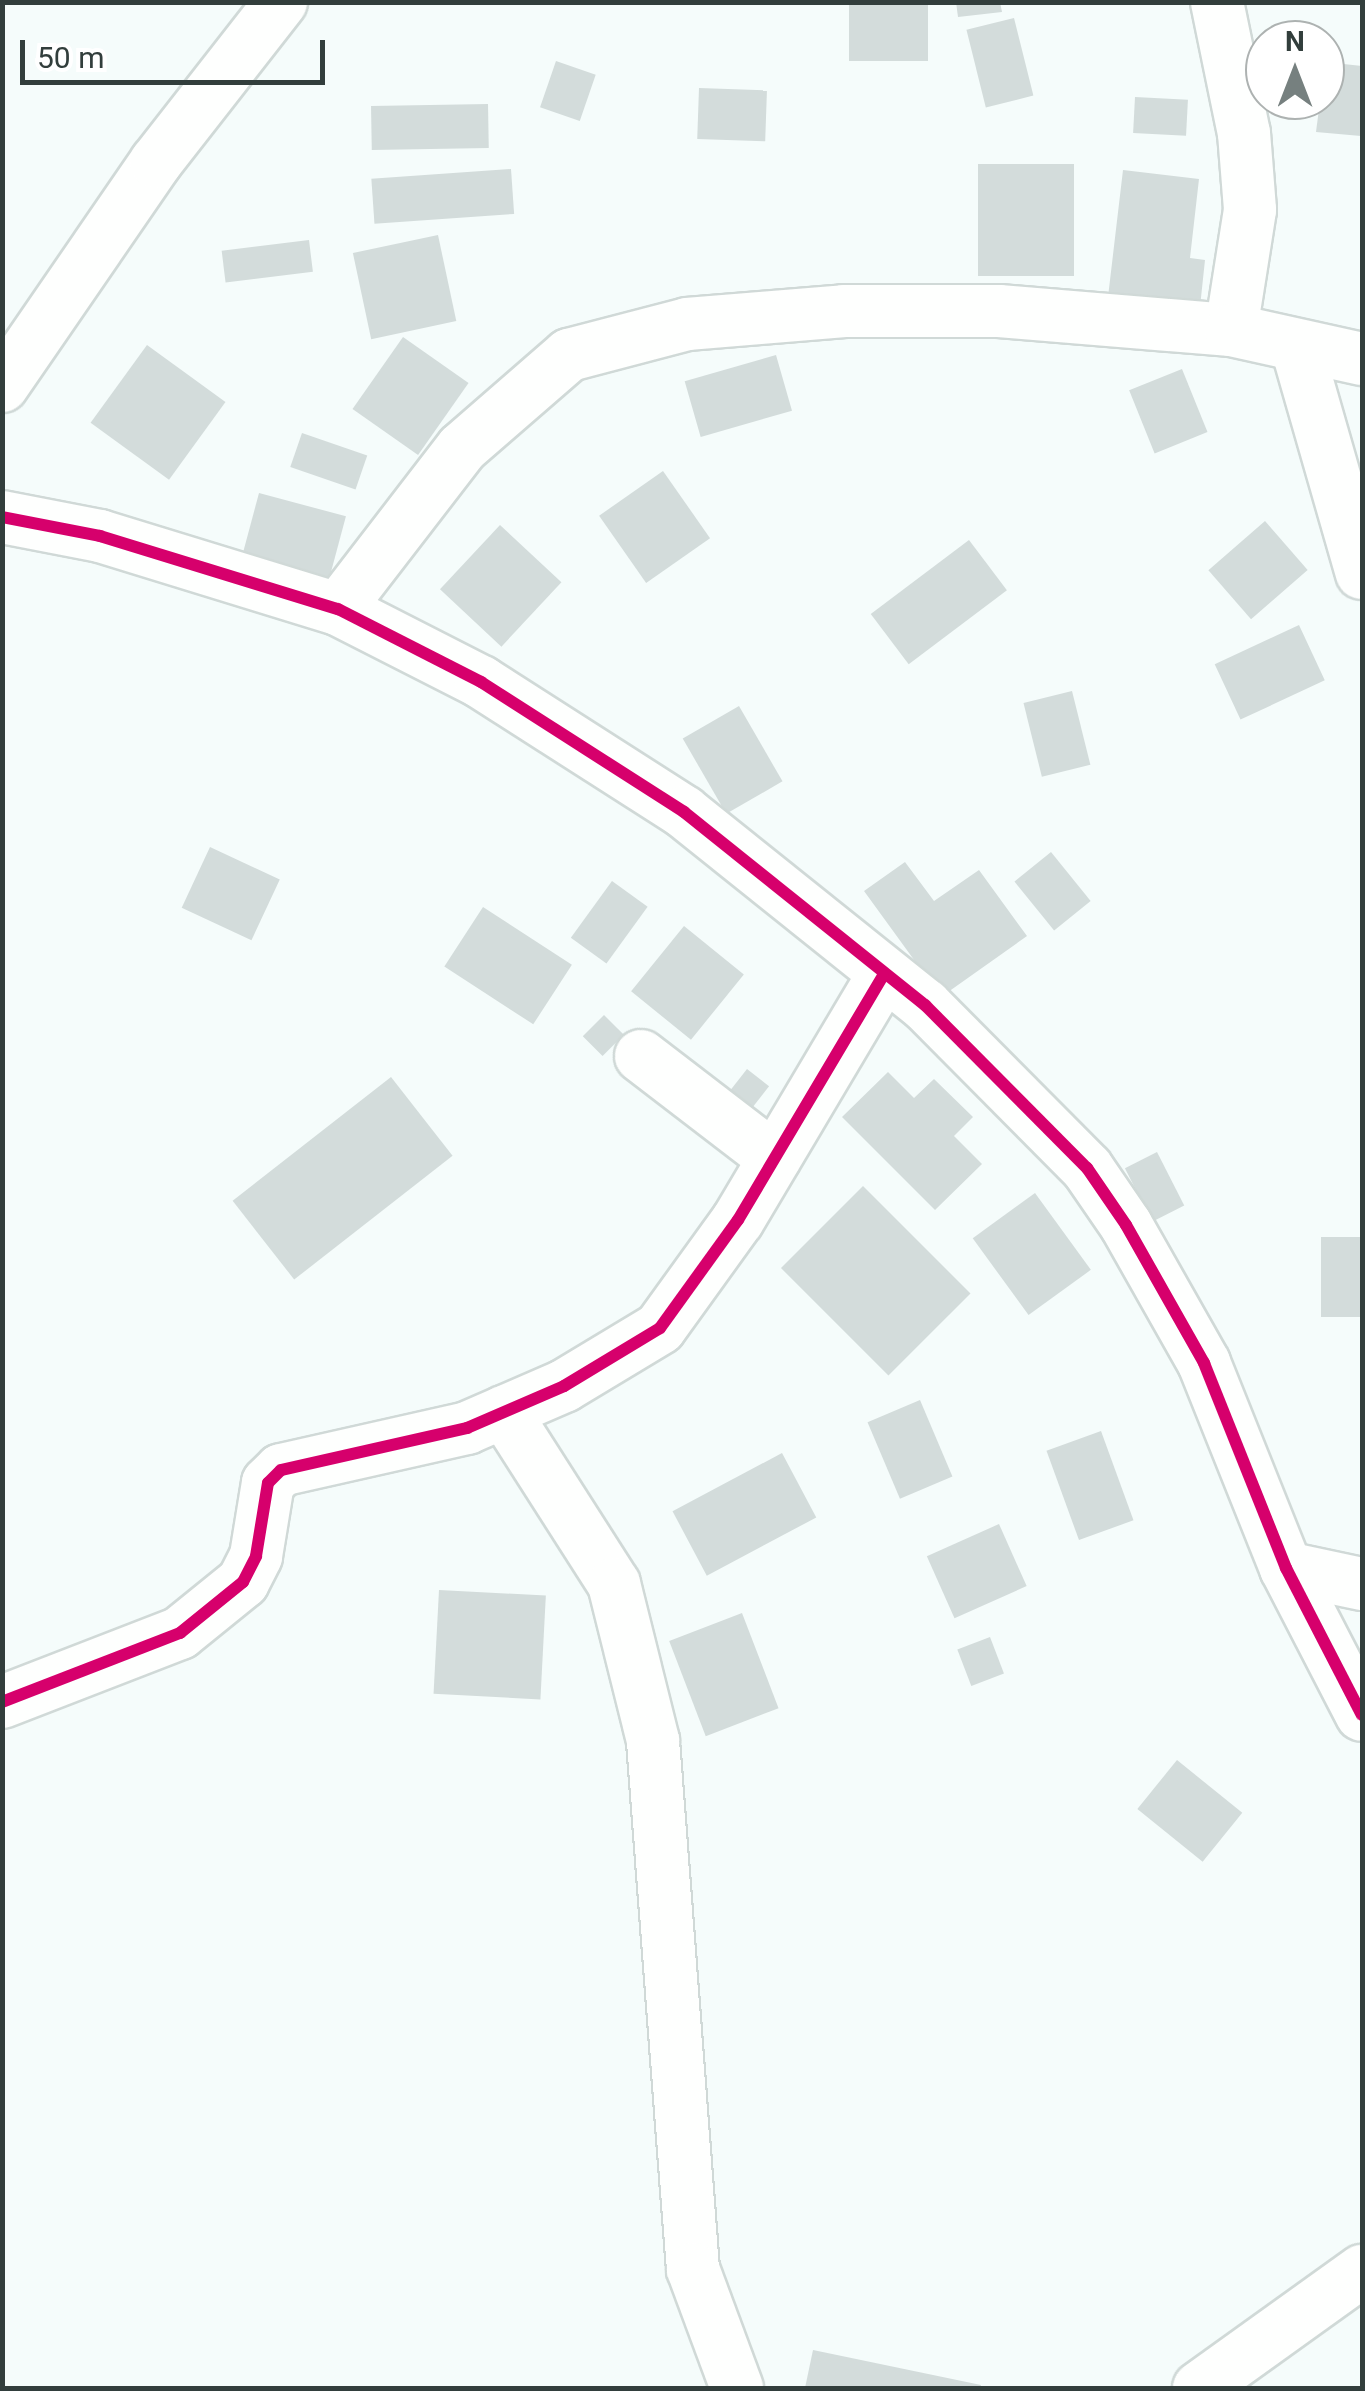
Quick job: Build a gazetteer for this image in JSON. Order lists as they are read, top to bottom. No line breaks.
{"scale_bar":"50 m","north":"top"}
